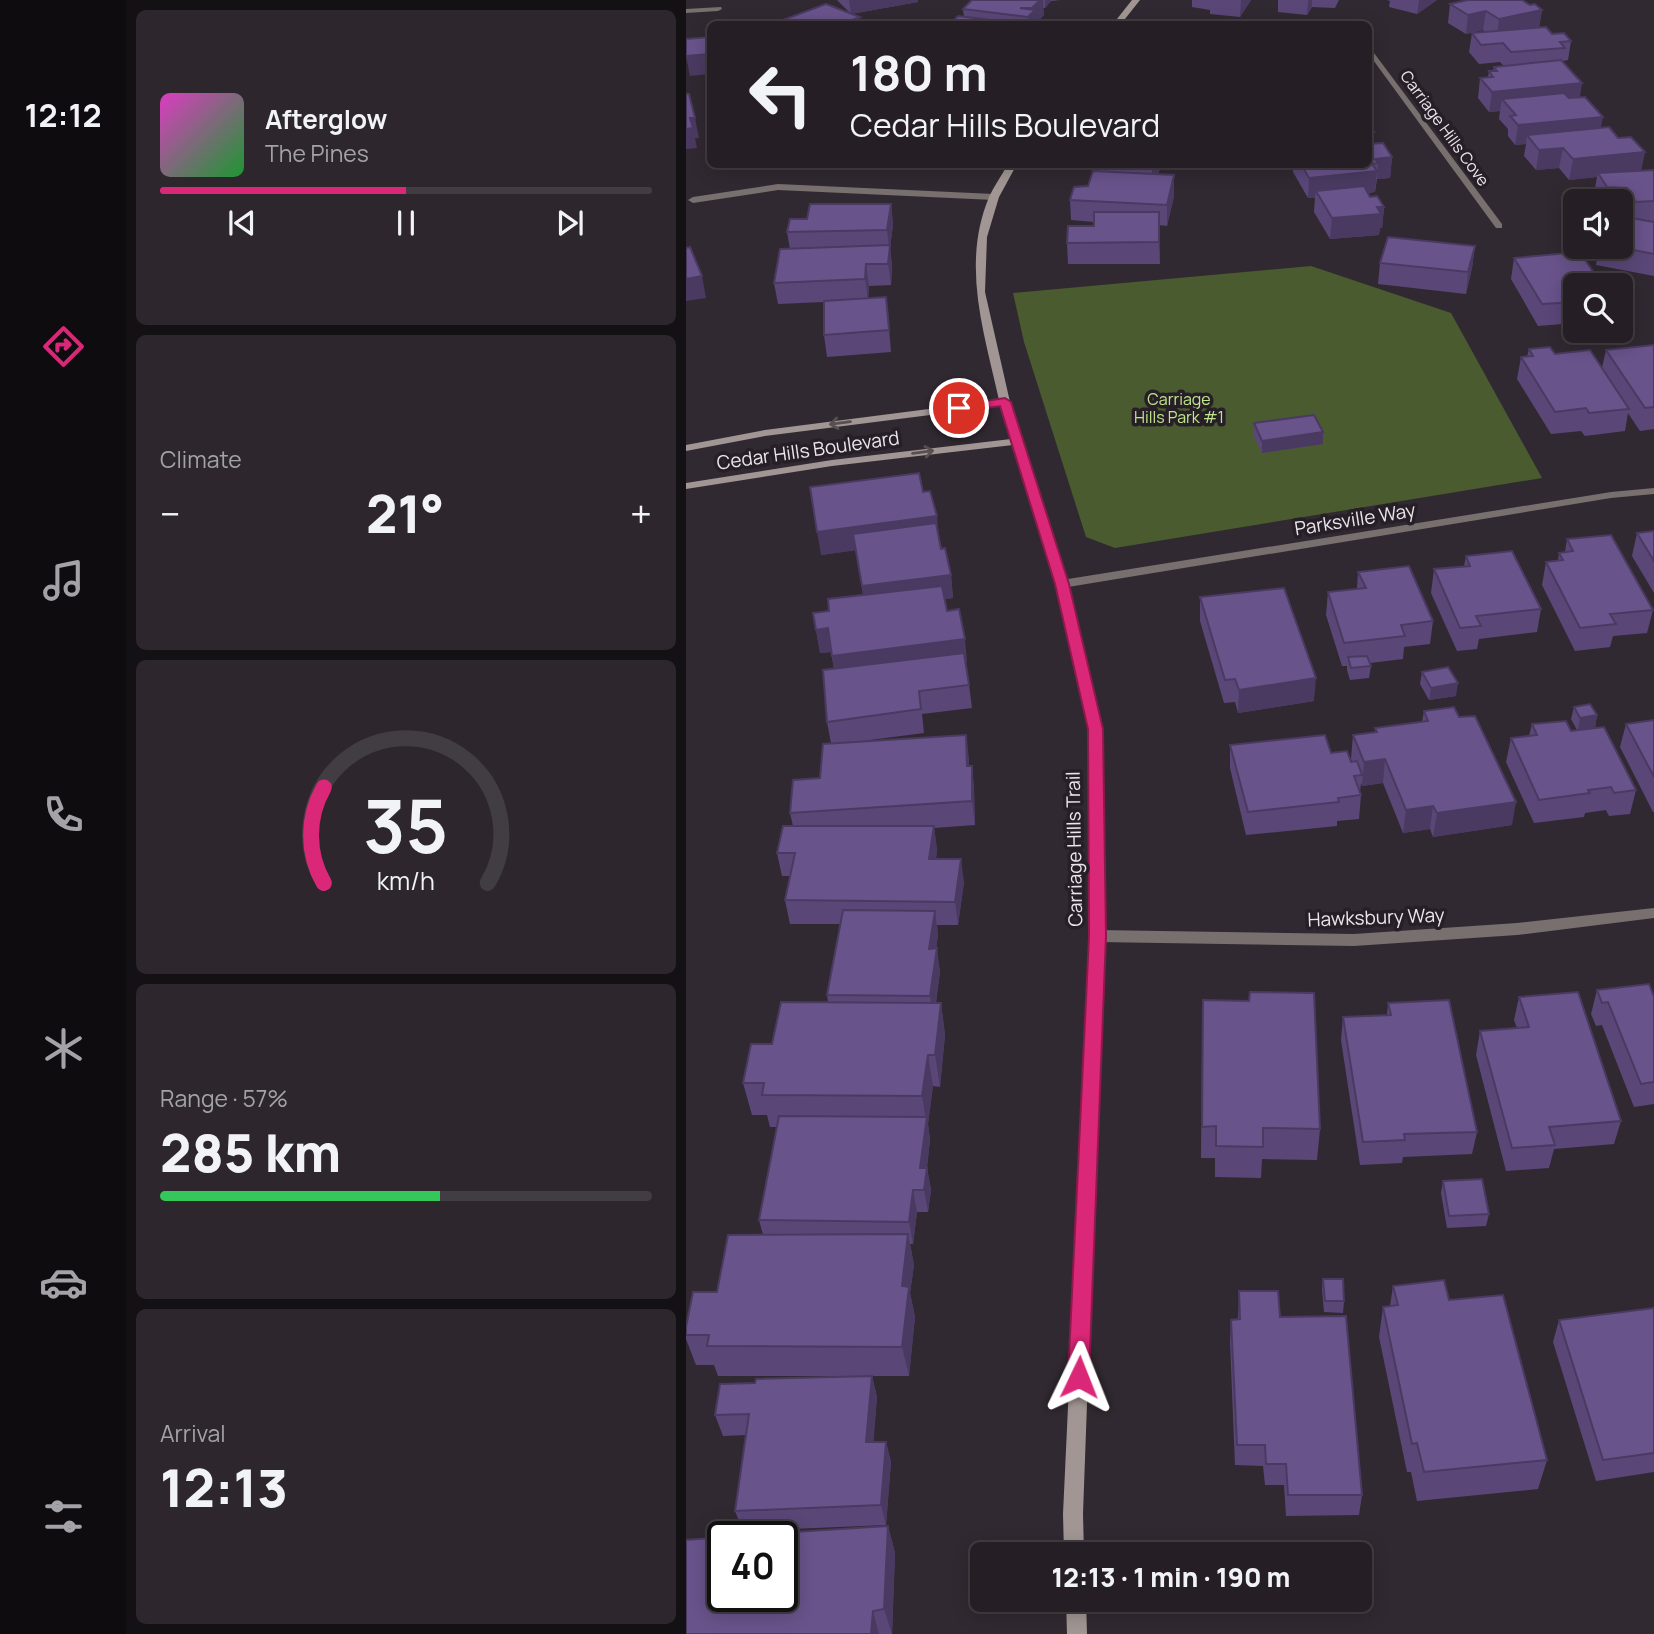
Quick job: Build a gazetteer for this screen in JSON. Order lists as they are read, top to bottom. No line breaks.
{"streets":{"street":["Carriage Hills Cove","Cedar Hills Boulevard","Parksville Way","Carriage Hills Trail","Hawksbury Way"]},"crossings":[["Cedar Hills Boulevard","Carriage Hills Trail"],["Parksville Way","Carriage Hills Trail"],["Carriage Hills Trail","Hawksbury Way"]],"parks":["Carriage Hills Park #1"],"page":{"tabs":"12:12","turn":["180 m","Cedar Hills Boulevard"],"song":["Afterglow","The Pines"],"tile":["Climate",["Range · 57%","285 km"],["Arrival","12:13"]],"heat":["−","21°","+"],"limit":"40","trip":"12:13 · 1 min · 190 m","gauge":["35","km/h"]}}
